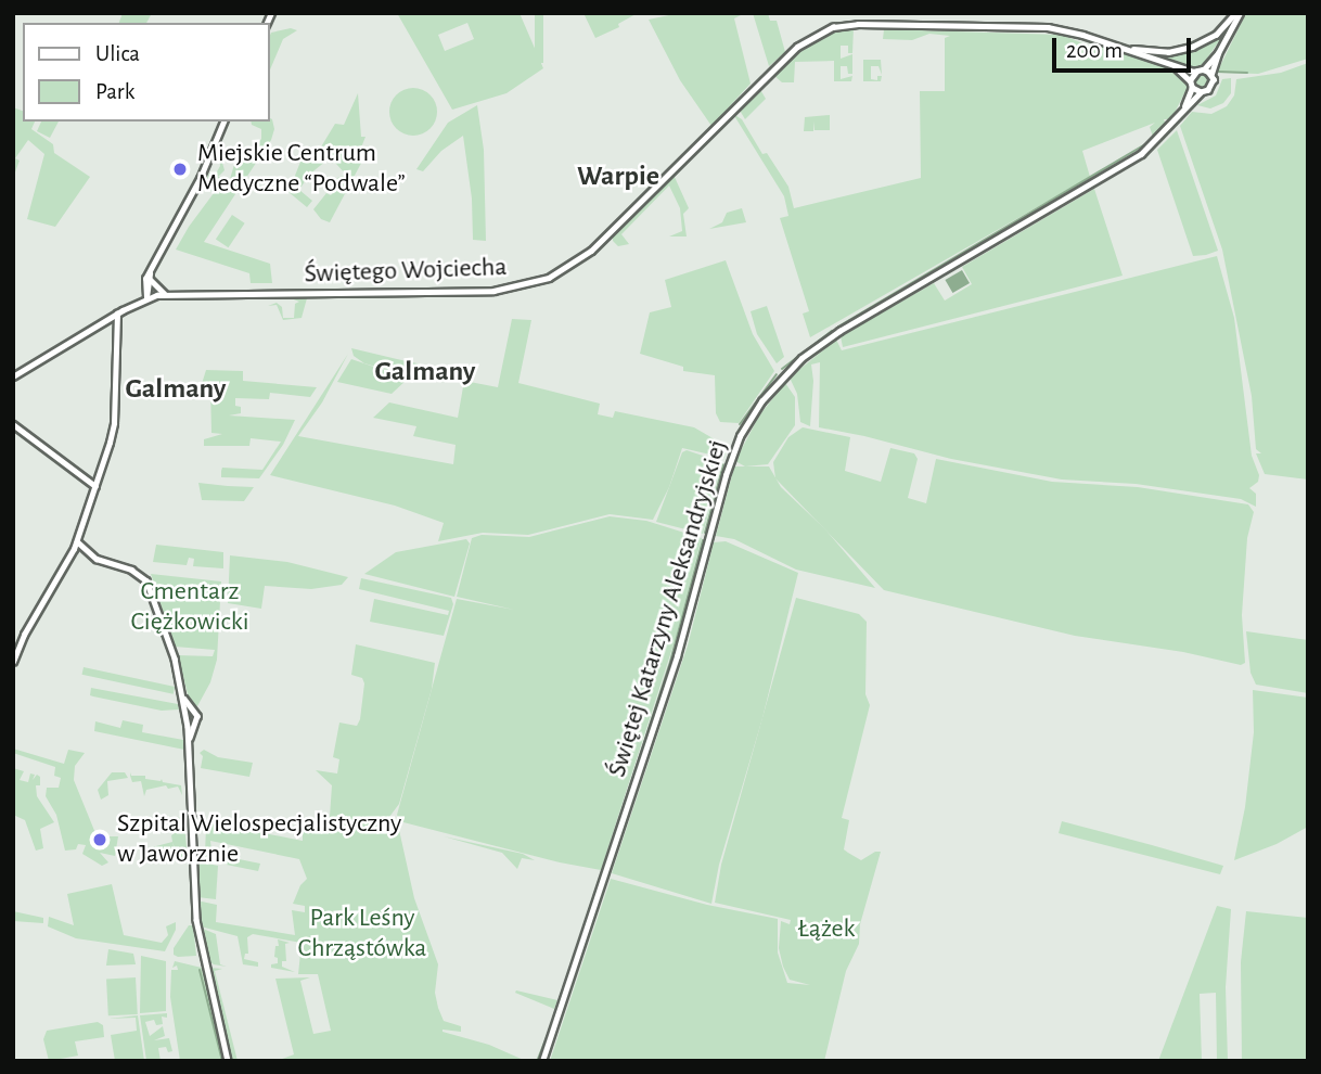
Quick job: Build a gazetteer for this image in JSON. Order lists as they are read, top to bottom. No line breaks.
{"streets":{"street":["Świętego Wojciecha","Świętej Katarzyny Aleksandryjskiej"]},"crossings":[["Świętego Wojciecha","Świętej Katarzyny Aleksandryjskiej"]],"districts":["Warpie","Galmany","Galmany"],"parks":["Cmentarz Ciężkowicki","Park Leśny Chrząstówka","Łążek"],"places":["Miejskie Centrum Medyczne “Podwale”","Szpital Wielospecjalistyczny w Jaworznie"],"legend":["Ulica","Park"],"scale_bar":"200 m"}
